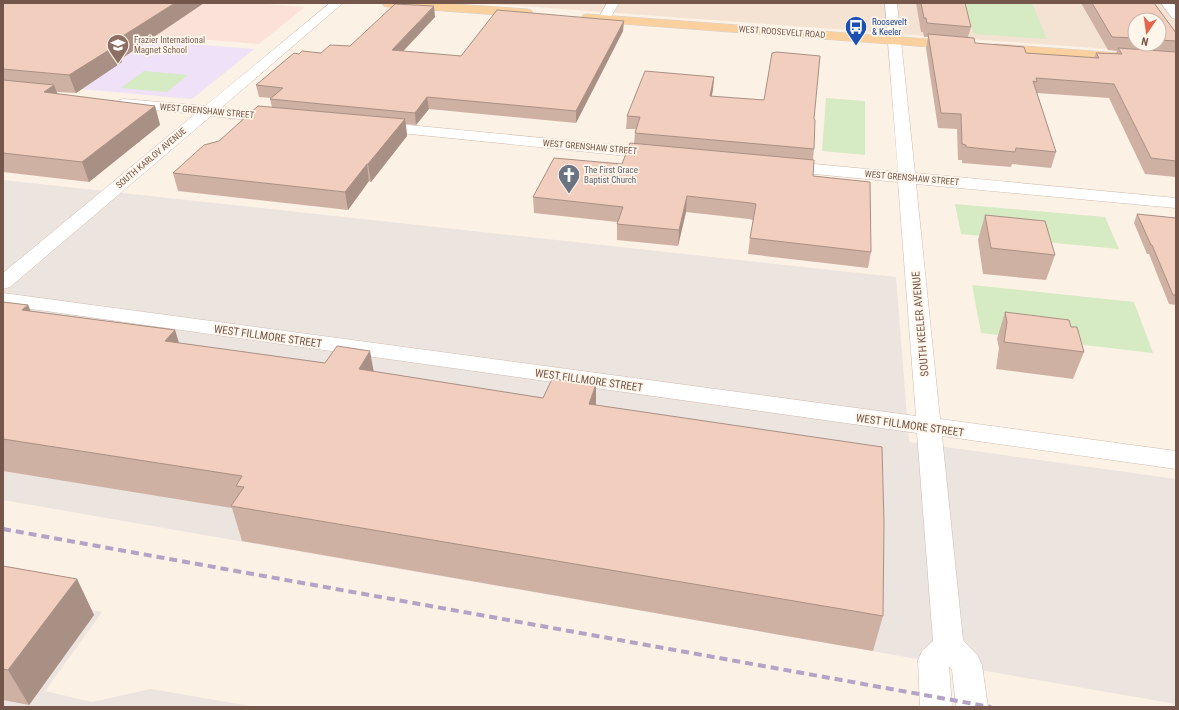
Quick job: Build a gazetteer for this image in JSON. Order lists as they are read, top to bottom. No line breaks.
{"streets":{"main road":["WEST ROOSEVELT ROAD"],"street":["WEST GRENSHAW STREET","SOUTH KARLOV AVENUE","SOUTH KEELER AVENUE","WEST FILLMORE STREET"]},"crossings":[["WEST ROOSEVELT ROAD","SOUTH KEELER AVENUE"],["WEST GRENSHAW STREET","SOUTH KARLOV AVENUE"],["WEST GRENSHAW STREET","SOUTH KEELER AVENUE"],["SOUTH KEELER AVENUE","WEST FILLMORE STREET"]],"places":{"bus stop":["Roosevelt & Keeler"],"school or university":["Frazier International Magnet School"],"church":["The First Grace Baptist Church"]},"north":"bottom"}
